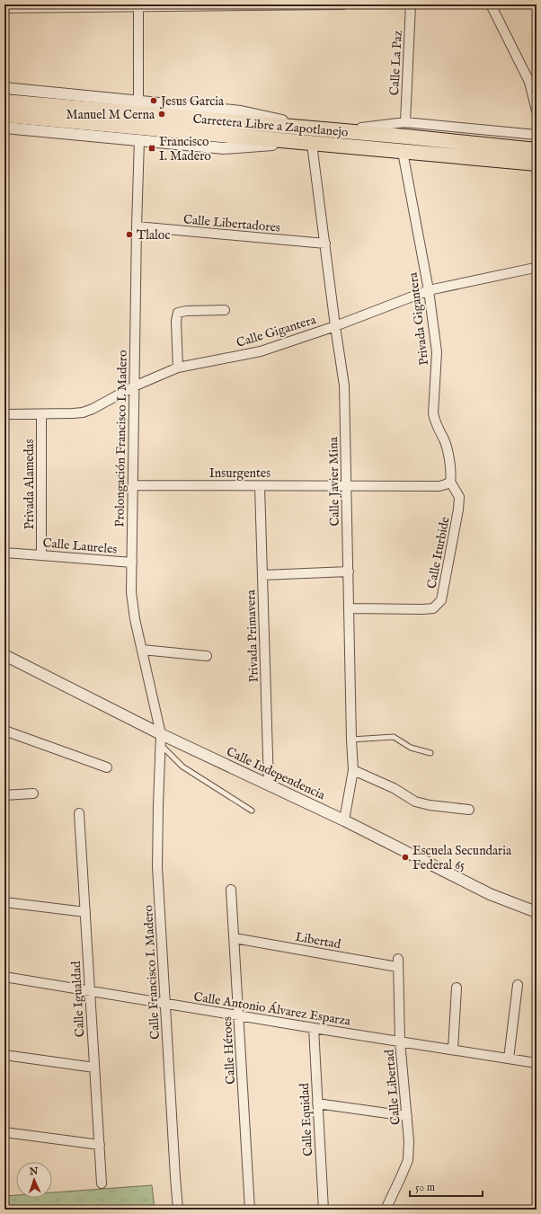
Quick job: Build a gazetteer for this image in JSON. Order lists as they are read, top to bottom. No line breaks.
{"streets":{"main road":["Carretera Libre a Zapotlanejo"],"street":["Calle La Paz","Calle Libertadores","Privada Gigantera","Calle Gigantera","Prolongación Francisco I. Madero","Insurgentes","Calle Javier Mina","Privada Alamedas","Calle Laureles","Calle Iturbide","Privada Primavera","Calle Independencia","Libertad","Calle Francisco I. Madero","Calle Igualdad","Calle Antonio Álvarez Esparza","Calle Héroes","Calle Libertad","Calle Equidad"]},"crossings":[["Carretera Libre a Zapotlanejo","Privada Gigantera"],["Carretera Libre a Zapotlanejo","Calle Javier Mina"],["Calle Libertadores","Prolongación Francisco I. Madero"],["Calle Libertadores","Calle Javier Mina"],["Privada Gigantera","Calle Gigantera"],["Privada Gigantera","Insurgentes"],["Privada Gigantera","Calle Iturbide"],["Calle Gigantera","Prolongación Francisco I. Madero"],["Calle Gigantera","Calle Javier Mina"],["Calle Gigantera","Privada Alamedas"],["Prolongación Francisco I. Madero","Insurgentes"],["Prolongación Francisco I. Madero","Calle Laureles"],["Prolongación Francisco I. Madero","Calle Independencia"],["Prolongación Francisco I. Madero","Calle Francisco I. Madero"],["Insurgentes","Calle Javier Mina"],["Insurgentes","Calle Iturbide"],["Insurgentes","Privada Primavera"],["Calle Javier Mina","Calle Iturbide"],["Calle Javier Mina","Calle Independencia"],["Privada Alamedas","Calle Laureles"],["Privada Primavera","Calle Independencia"],["Calle Independencia","Calle Francisco I. Madero"],["Libertad","Calle Héroes"],["Libertad","Calle Libertad"],["Calle Francisco I. Madero","Calle Antonio Álvarez Esparza"],["Calle Igualdad","Calle Antonio Álvarez Esparza"],["Calle Antonio Álvarez Esparza","Calle Héroes"],["Calle Antonio Álvarez Esparza","Calle Libertad"],["Calle Antonio Álvarez Esparza","Calle Equidad"]],"places":{"other":["Jesus Garcia","Manuel M Cerna","Tlaloc","Escuela Secundaria Federal 65"],"transit":["Francisco I. Madero"]},"scale_bar":"50 m","north":"top"}
